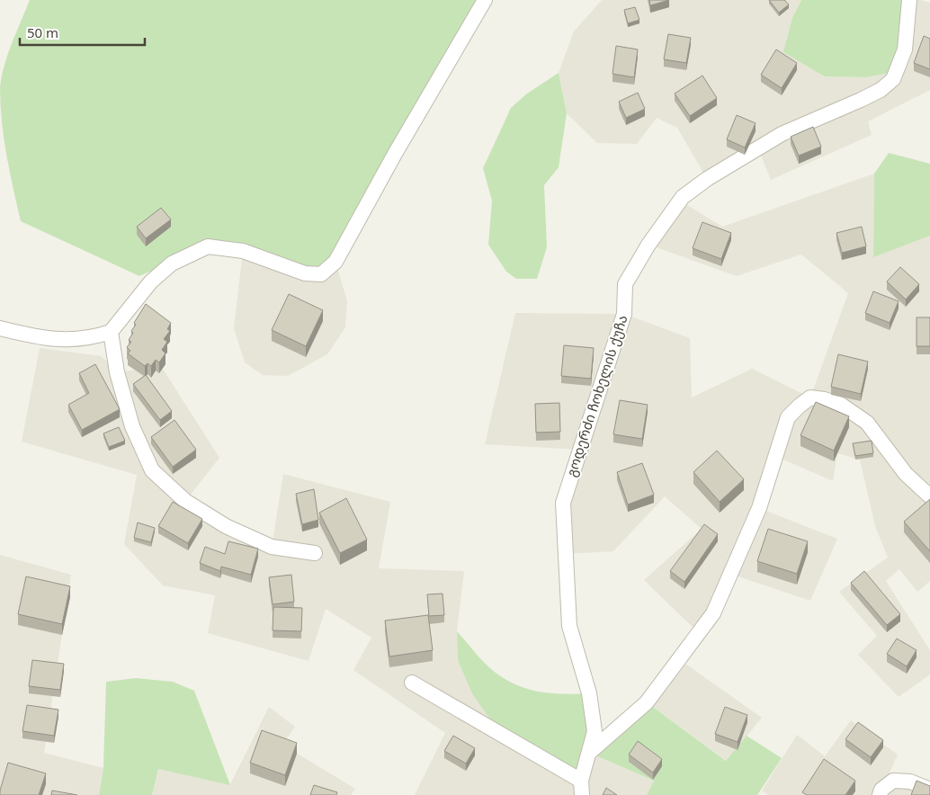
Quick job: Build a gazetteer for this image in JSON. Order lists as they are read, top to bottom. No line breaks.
{"streets":{"street":["გოდერძი ჩოხელის ქუჩა"]},"scale_bar":"50 m"}
